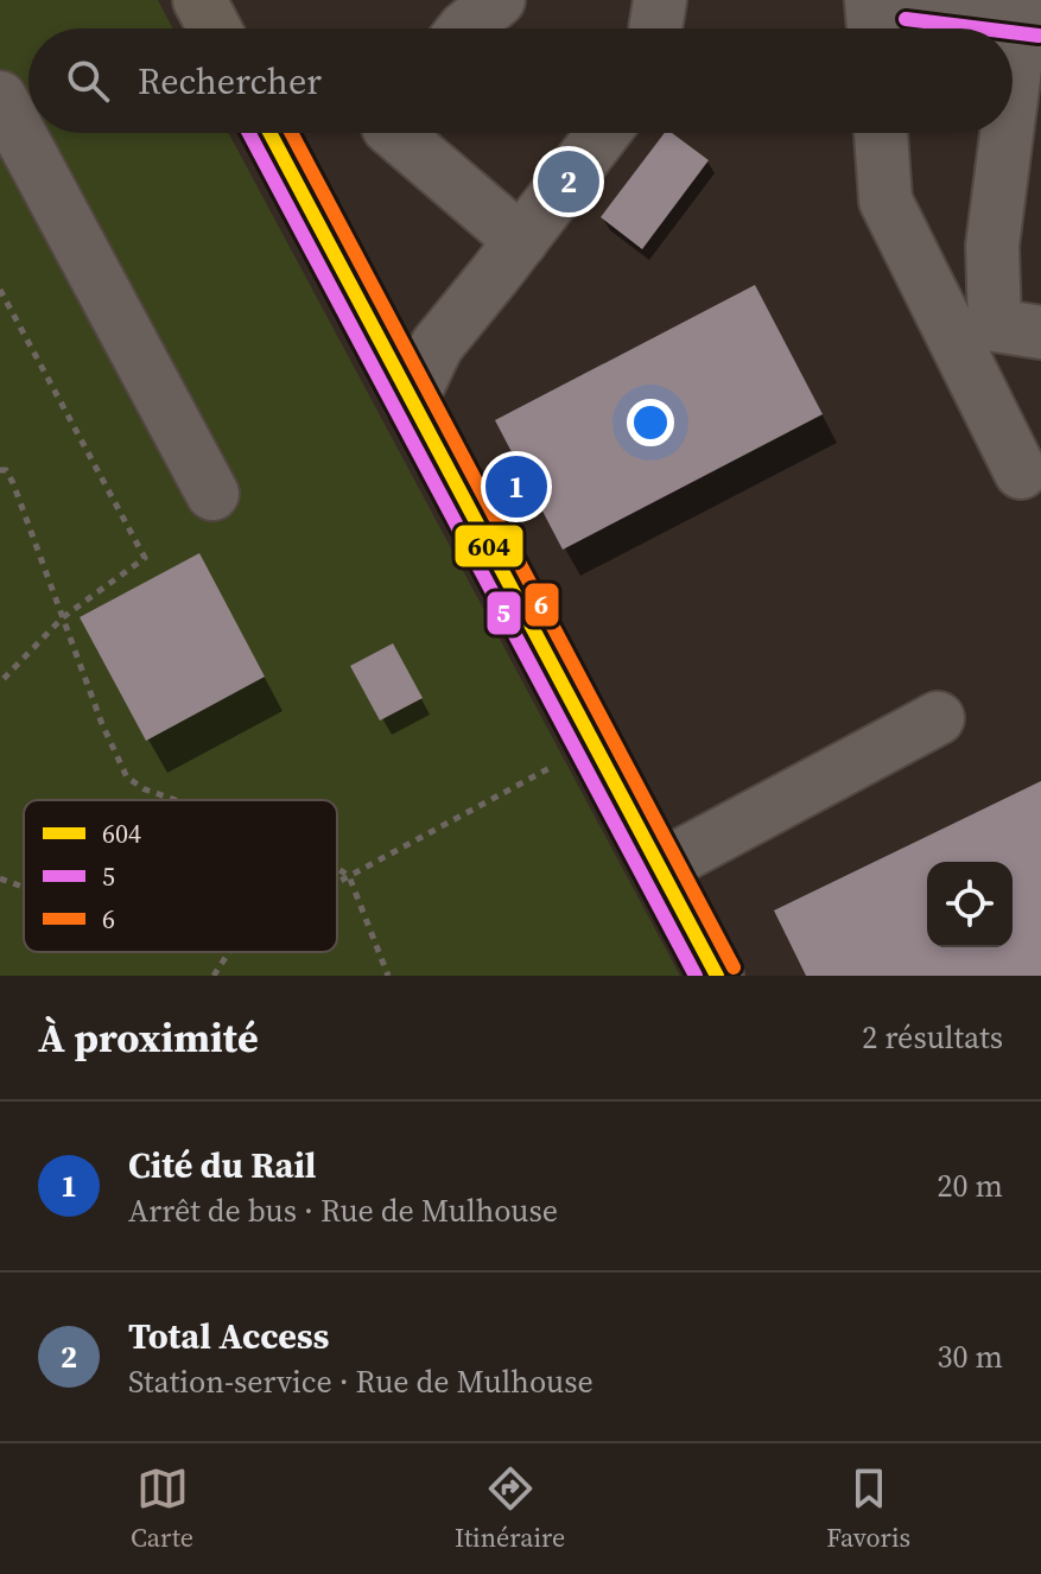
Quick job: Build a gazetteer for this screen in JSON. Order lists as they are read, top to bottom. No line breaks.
{"lines":["transit line 5","transit line 604","transit line 6"],"legend":["604","5","6"],"page":{"search":"Rechercher","pins":["2","1"],"heading":["À proximité","2 résultats"],"list":[{"mark":"1","name":"Cité du Rail","note":"Arrêt de bus · Rue de Mulhouse","value":"20 m"},{"mark":"2","name":"Total Access","note":"Station-service · Rue de Mulhouse","value":"30 m"}],"nav":["Carte","Itinéraire","Favoris"]}}
